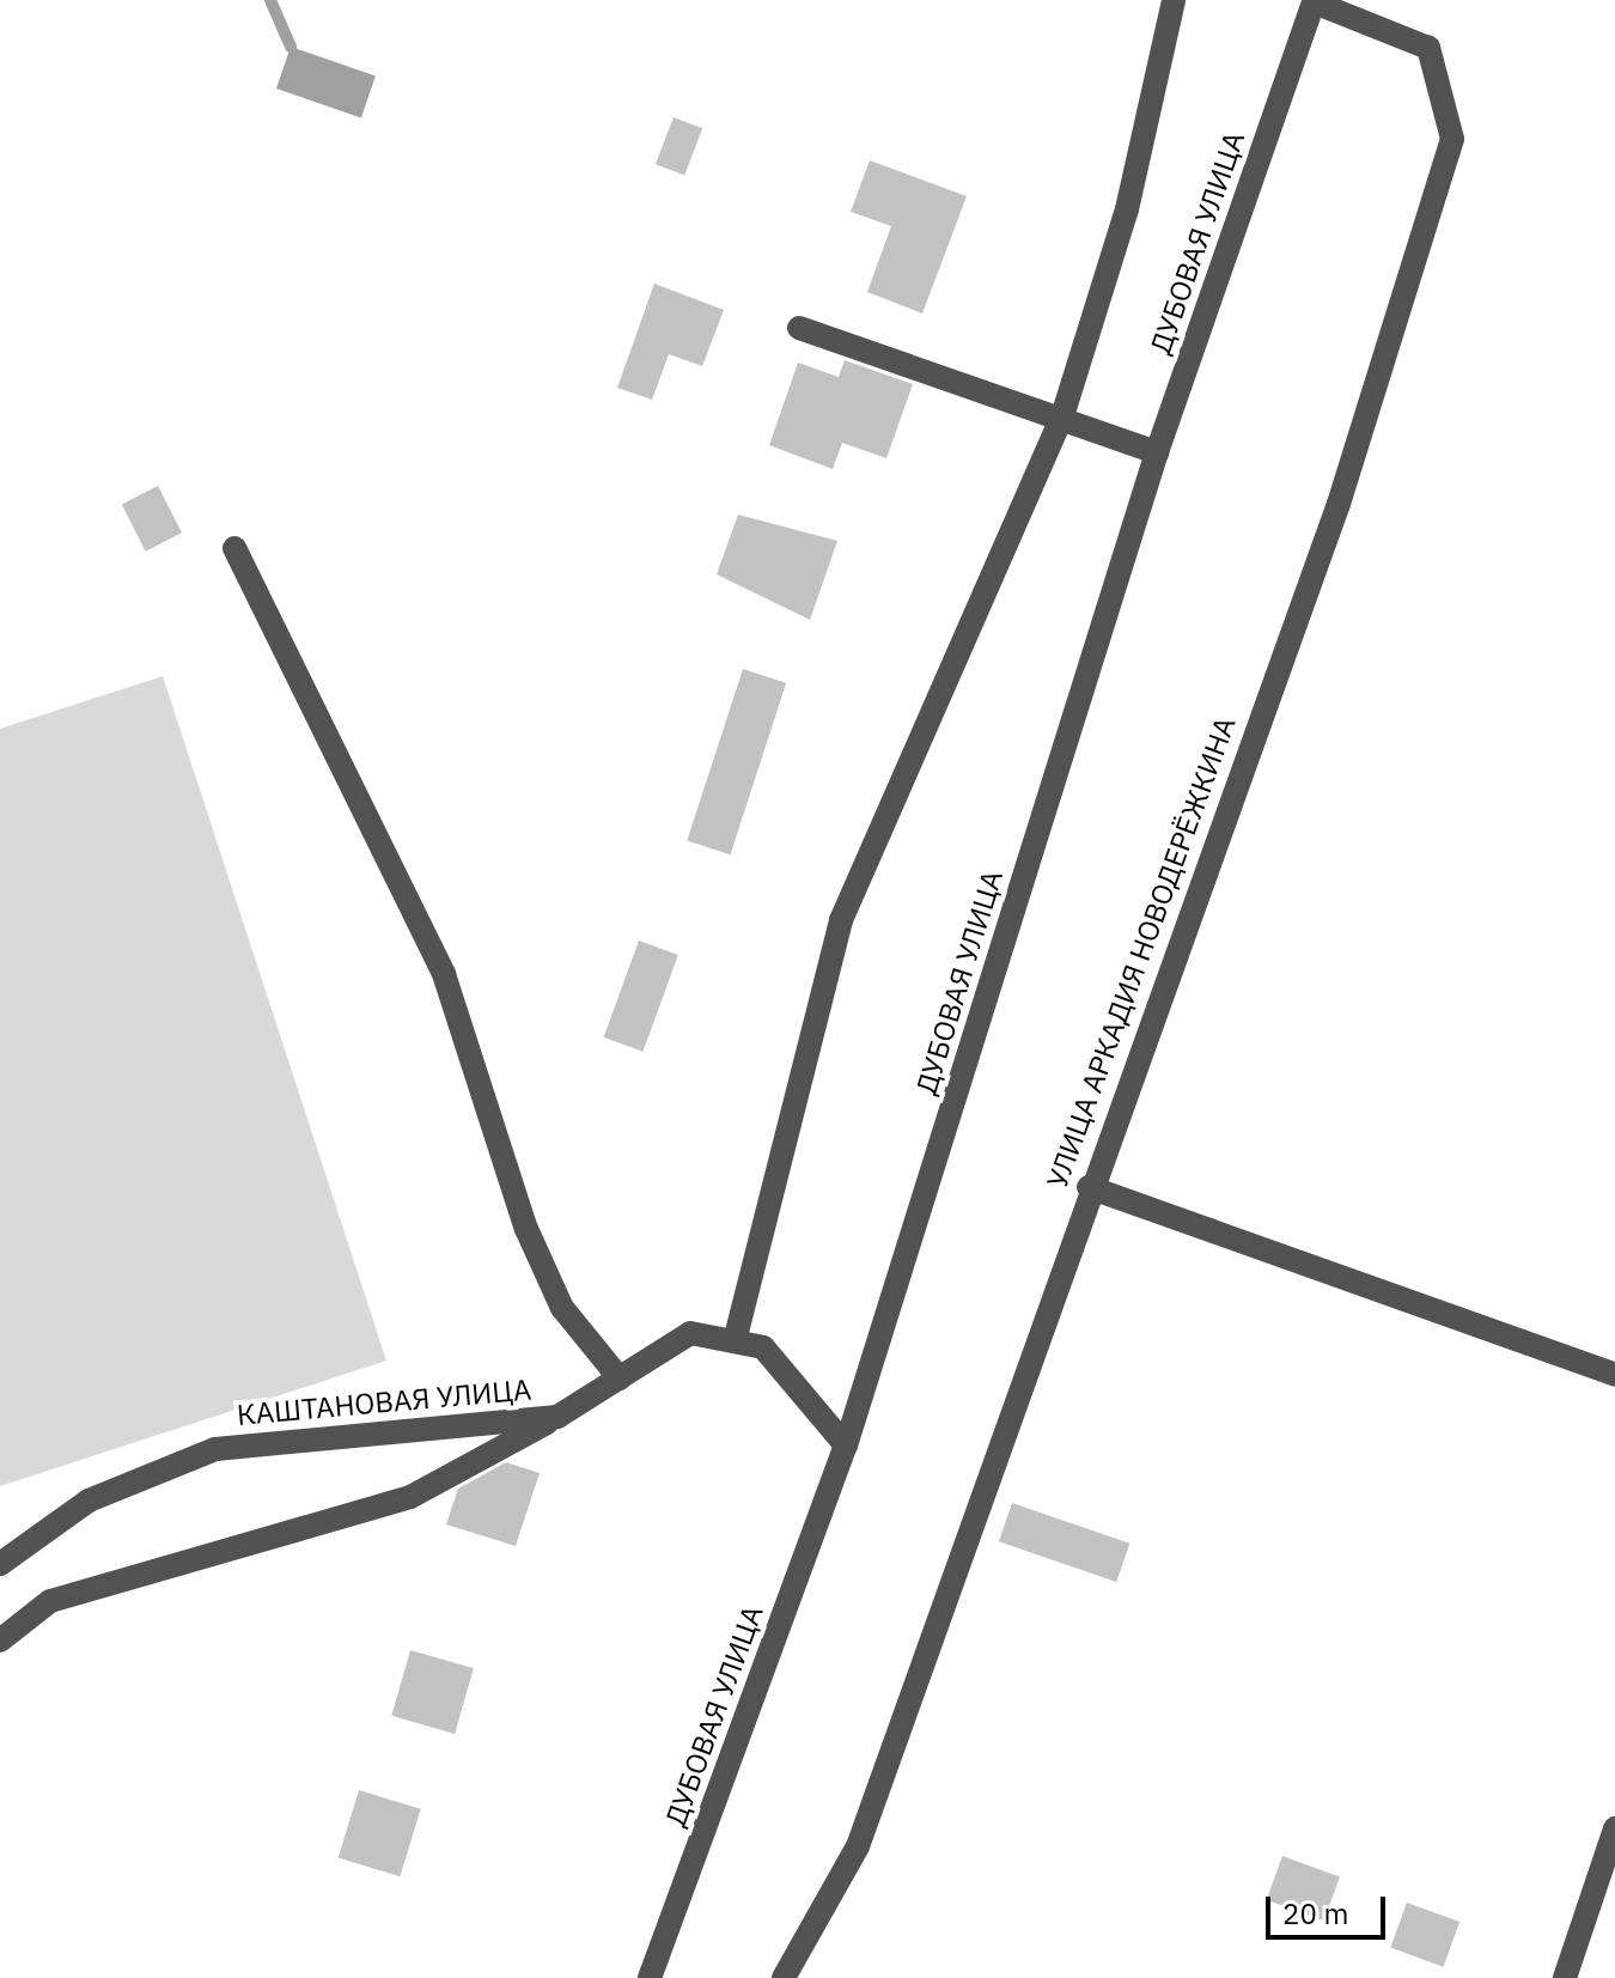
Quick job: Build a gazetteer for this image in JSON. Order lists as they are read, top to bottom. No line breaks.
{"streets":{"street":["ДУБОВАЯ УЛИЦА","УЛИЦА АРКАДИЯ НОВОДЕРЁЖКИНА","КАШТАНОВАЯ УЛИЦА"]},"crossings":[["ДУБОВАЯ УЛИЦА","УЛИЦА АРКАДИЯ НОВОДЕРЁЖКИНА"],["ДУБОВАЯ УЛИЦА","КАШТАНОВАЯ УЛИЦА"]],"scale_bar":"20 m"}
